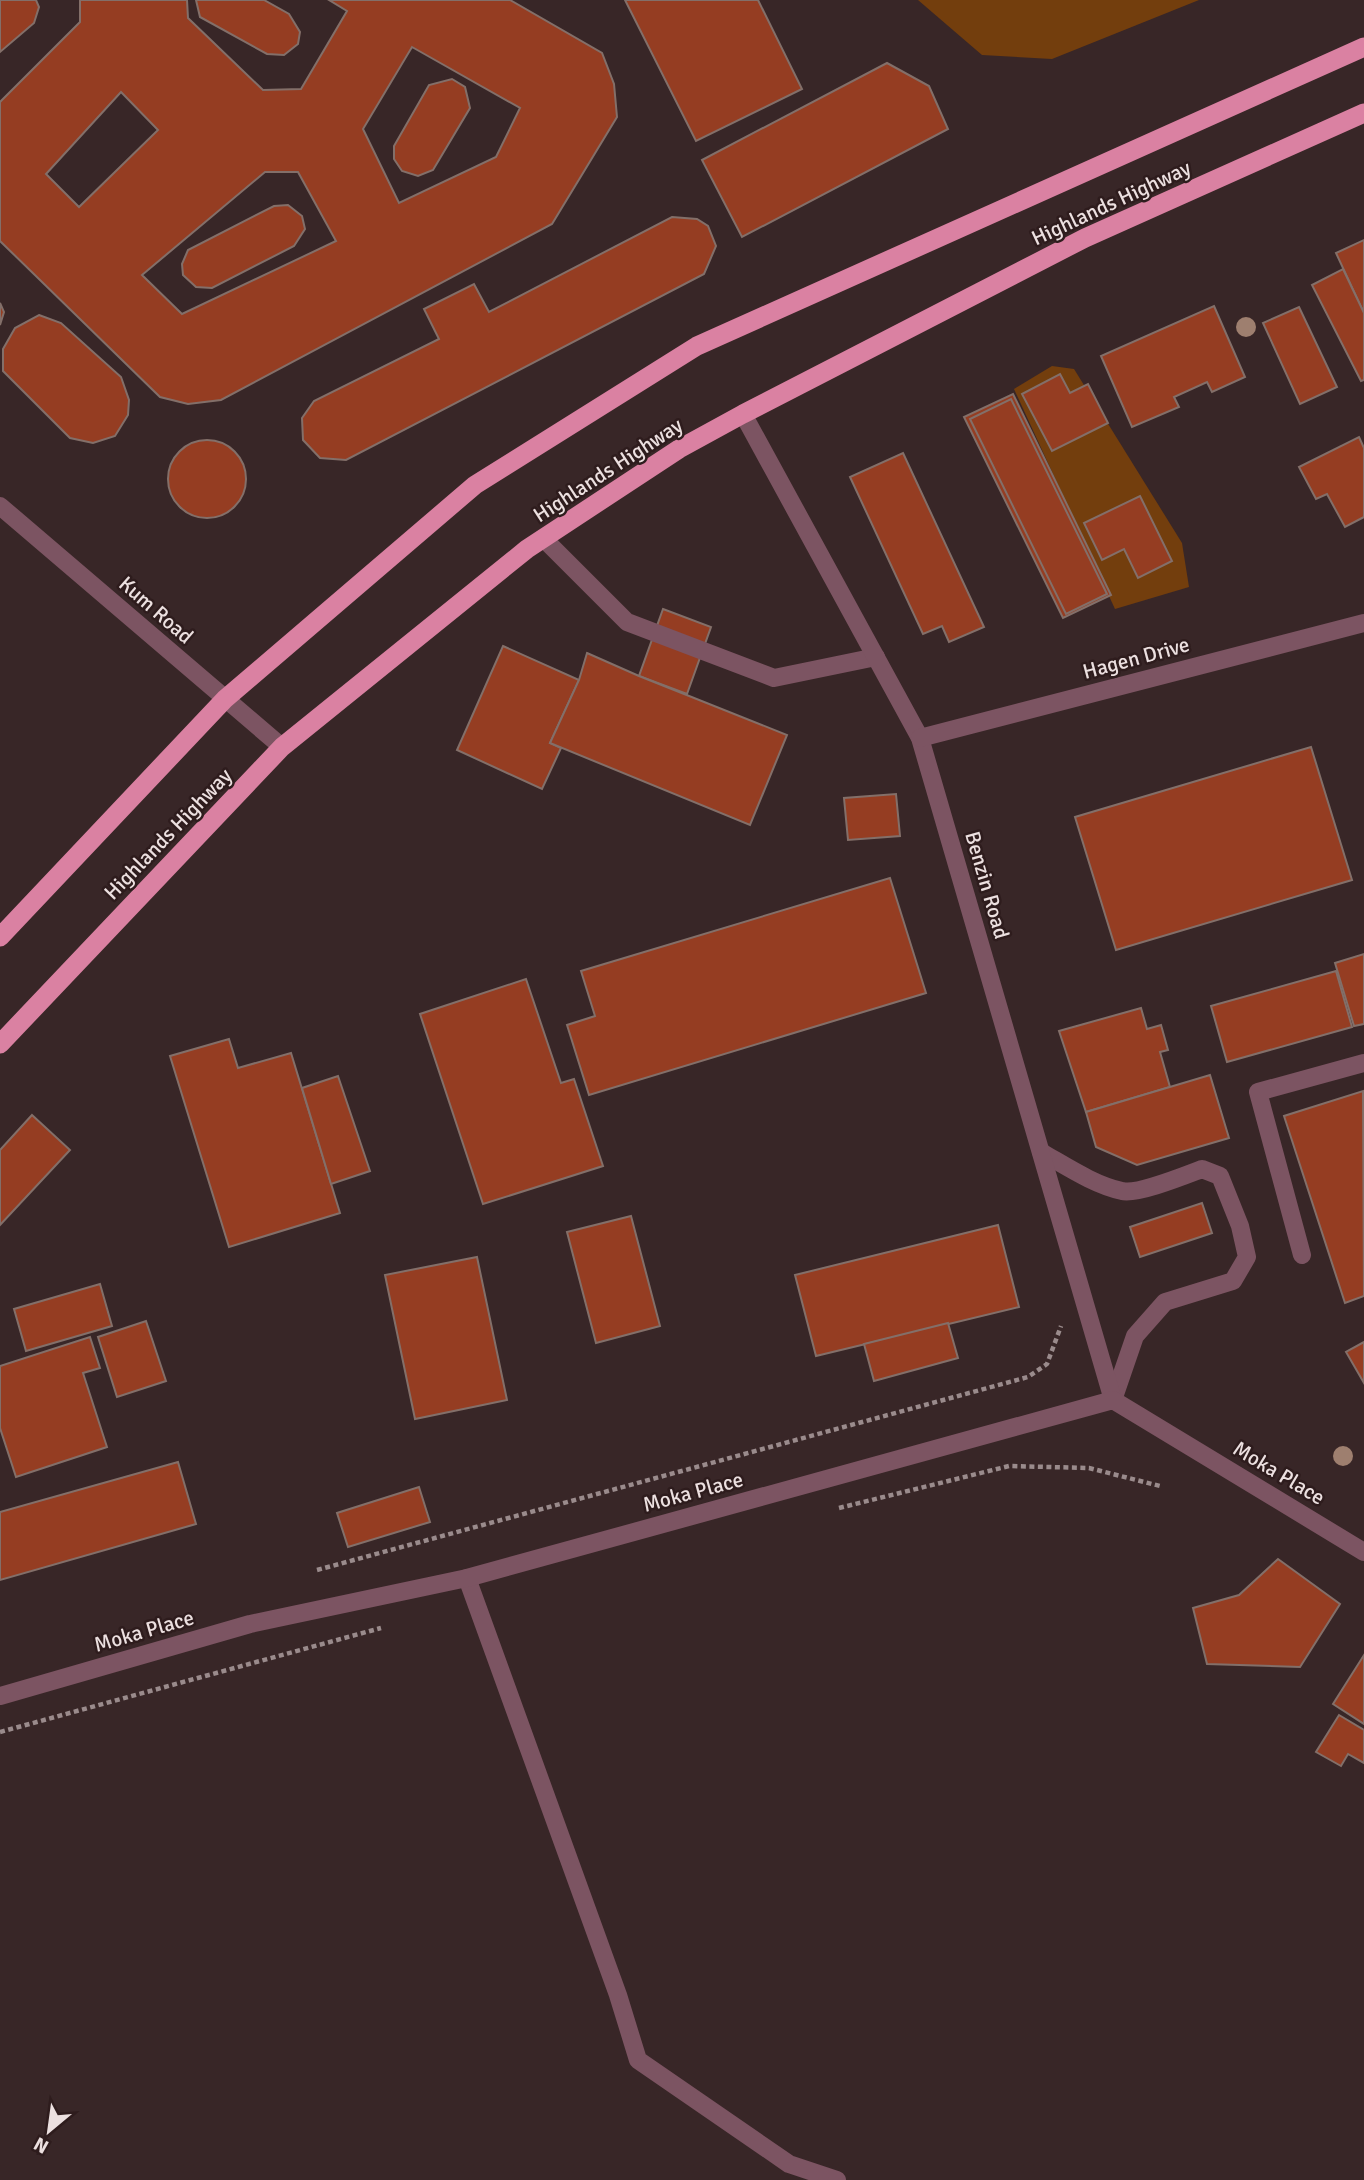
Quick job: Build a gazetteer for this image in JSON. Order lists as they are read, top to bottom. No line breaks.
{"streets":{"highway":["Highlands Highway"],"street":["Kum Road","Hagen Drive","Benzin Road","Moka Place"]},"crossings":[["Highlands Highway","Kum Road"],["Highlands Highway","Benzin Road"],["Hagen Drive","Benzin Road"],["Benzin Road","Moka Place"]],"north":"bottom left"}
